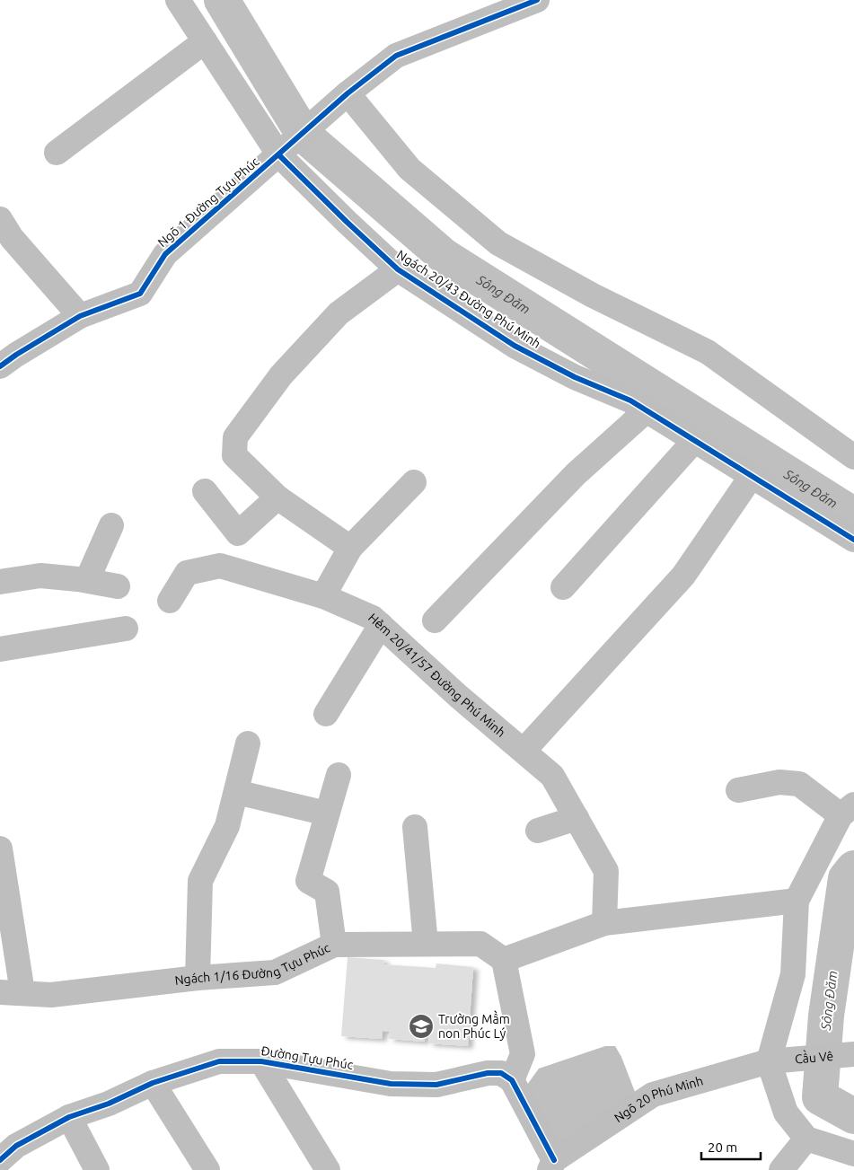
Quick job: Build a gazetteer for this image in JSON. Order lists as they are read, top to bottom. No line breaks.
{"streets":{"street":["Ngõ 1 Đường Tựu Phúc","Ngách 20/43 Đường Phú Minh","Hẻm 20/41/57 Đường Phú Minh","Ngách 1/16 Đường Tựu Phúc","Đường Tựu Phúc","Cầu Vê","Ngõ 20 Phú Minh"]},"crossings":[["Ngõ 1 Đường Tựu Phúc","Ngách 20/43 Đường Phú Minh"],["Cầu Vê","Ngõ 20 Phú Minh"]],"water":["Sông Đăm"],"places":{"school or university":["Trường Mầm non Phúc Lý"]},"scale_bar":"20 m"}
